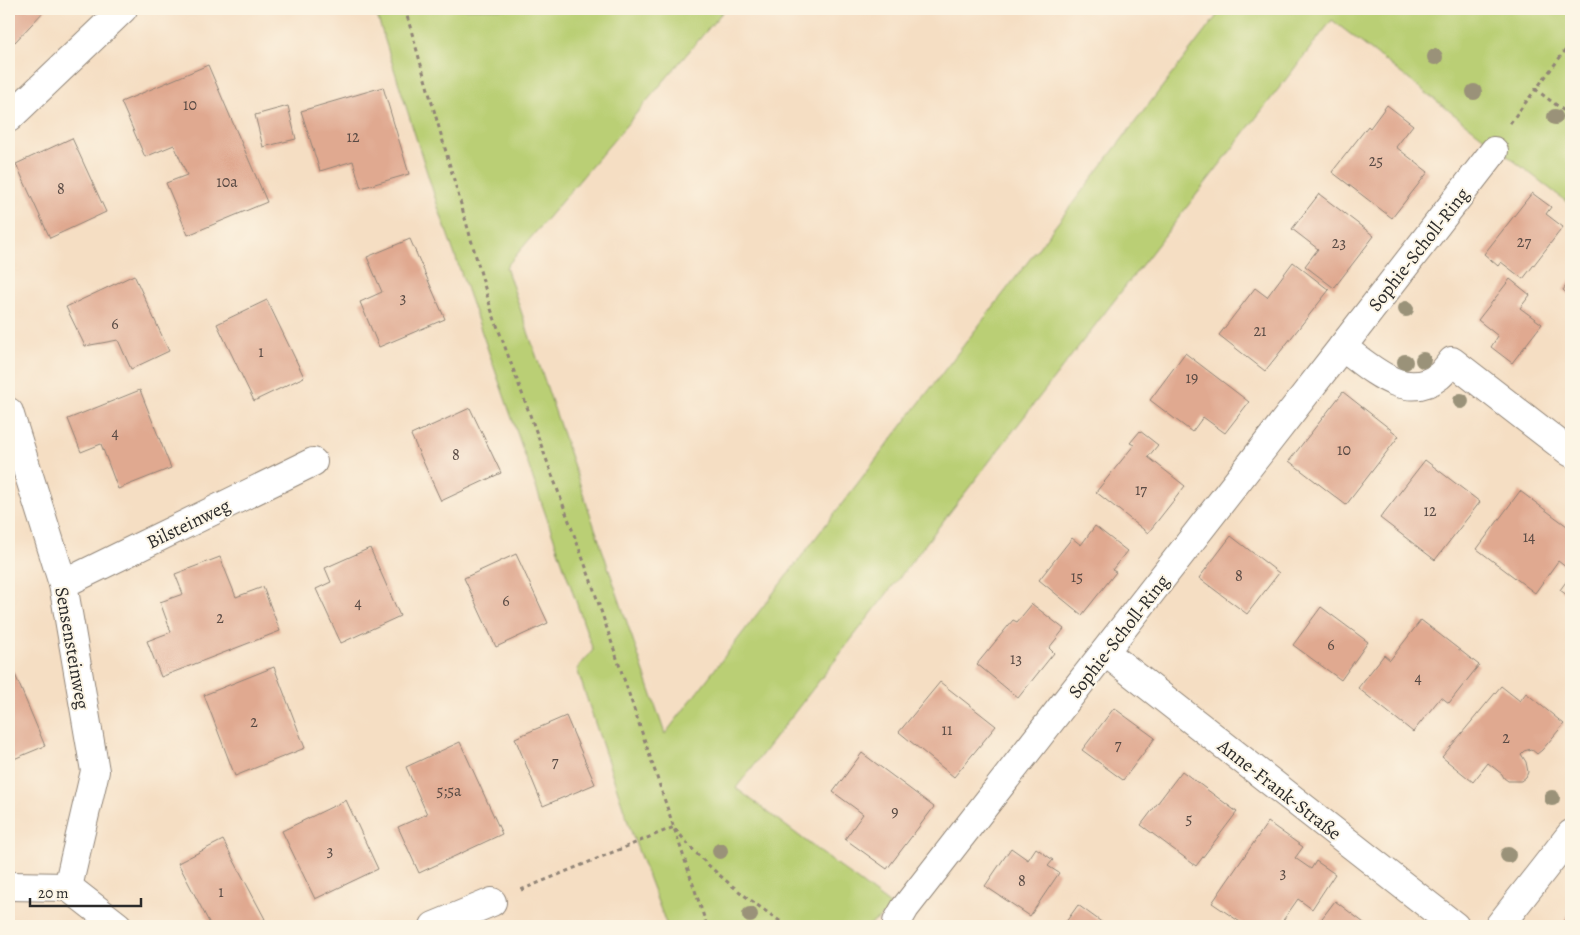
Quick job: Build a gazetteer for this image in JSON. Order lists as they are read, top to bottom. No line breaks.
{"streets":{"street":["Sophie-Scholl-Ring","Bilsteinweg","Sensensteinweg","Anne-Frank-Straße"]},"crossings":[["Sophie-Scholl-Ring","Anne-Frank-Straße"],["Bilsteinweg","Sensensteinweg"]],"house_numbers":["10","12","25","10a","8","27","23","3","6","21","1","19","4","10","8","17","12","14","8","15","6","4","2","6","13","4","2","11","2","7","7","5;5a","9","5","3","3","8","1"],"scale_bar":"20 m"}
